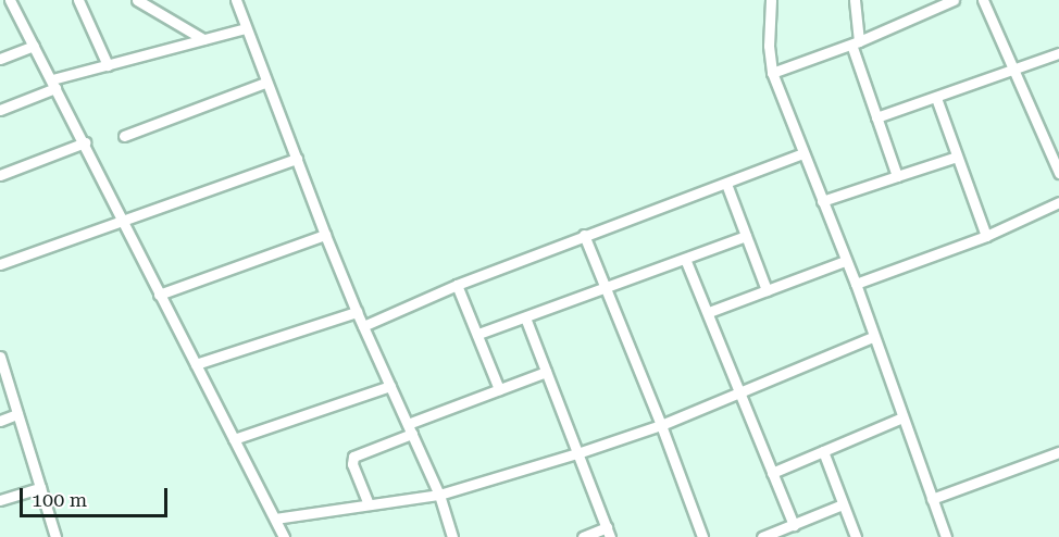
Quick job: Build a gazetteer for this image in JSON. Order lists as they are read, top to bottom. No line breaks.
{"scale_bar":"100 m"}
